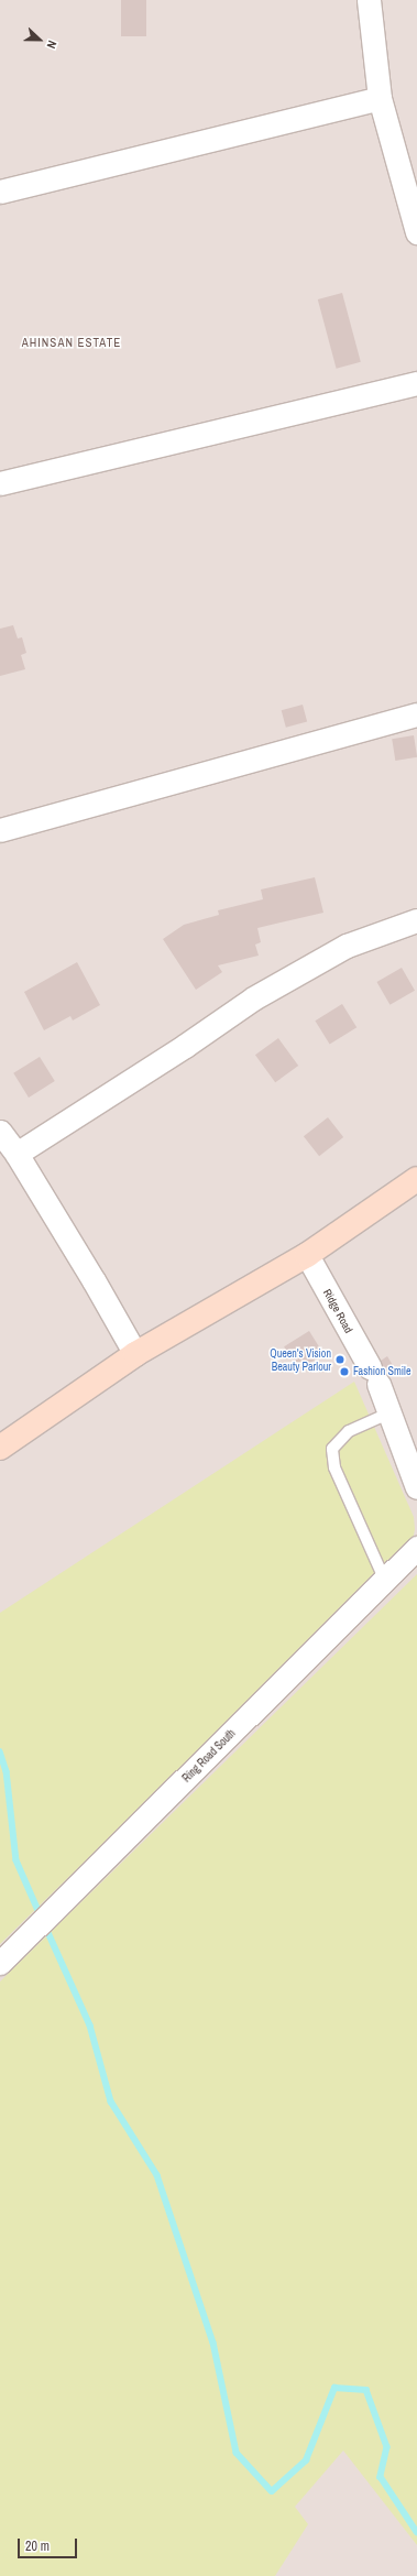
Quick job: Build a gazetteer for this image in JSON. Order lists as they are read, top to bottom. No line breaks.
{"streets":{"street":["Ridge Road","Ring Road South"]},"districts":["AHINSAN ESTATE"],"places":["Queen's Vision Beauty Parlour","Fashion Smile"],"scale_bar":"20 m","north":"right"}
